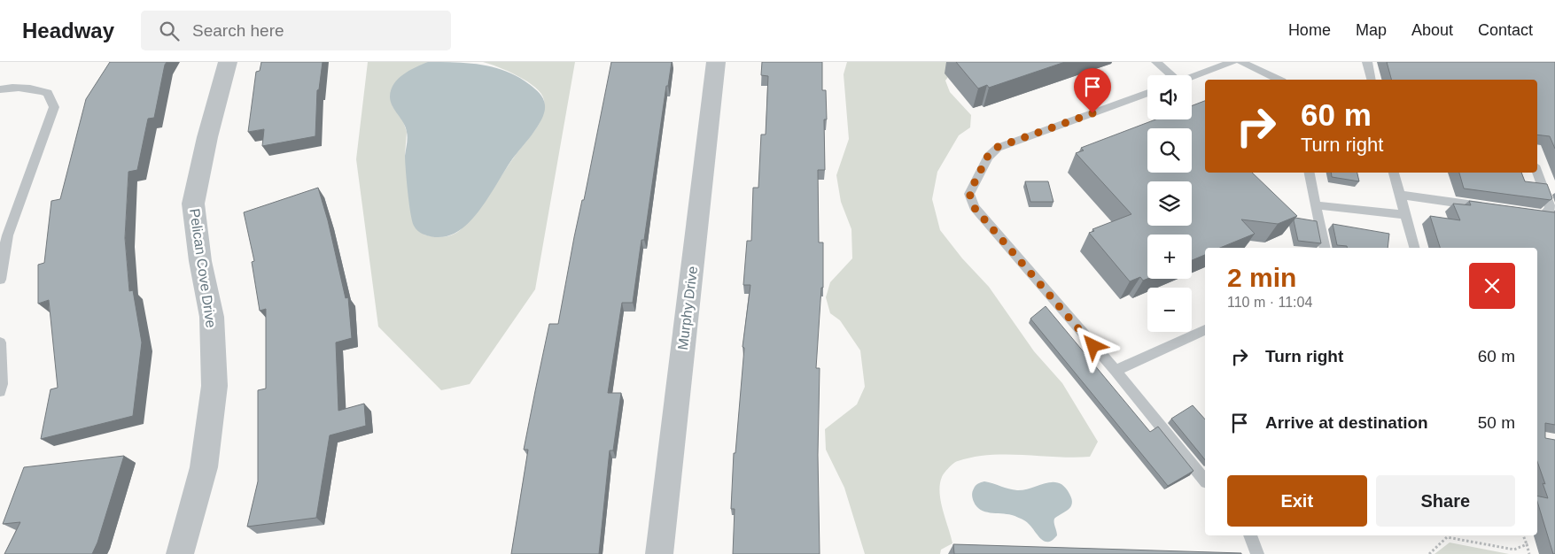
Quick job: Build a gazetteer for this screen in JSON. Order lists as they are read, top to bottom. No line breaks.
{"streets":{"street":["Pelican Cove Drive","Murphy Drive"]},"page":{"header":"Headway","search":"Search here","nav":["Home","Map","About","Contact"],"map_buttons":["+","−"],"turn":["60 m","Turn right"],"heading":["2 min","110 m · 11:04"],"list":[{"name":"Turn right","value":"60 m"},{"name":"Arrive at destination","value":"50 m"}],"buttons":["Exit","Share"]}}
